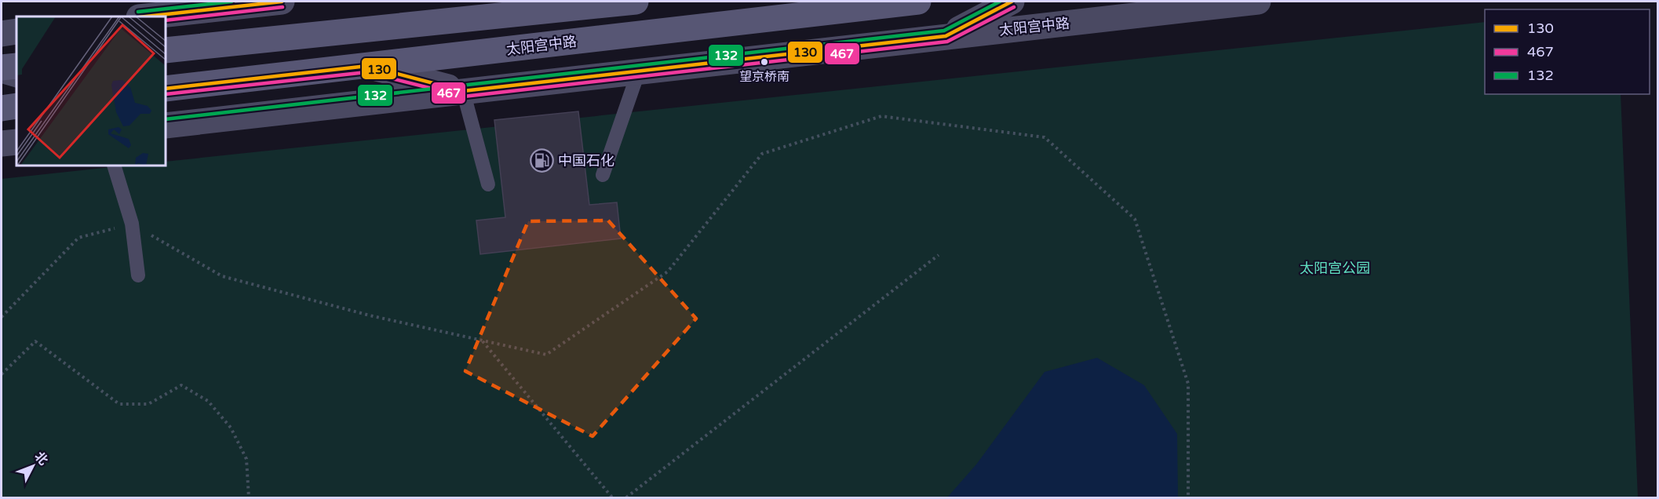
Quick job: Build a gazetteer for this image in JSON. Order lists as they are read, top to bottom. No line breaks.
{"streets":{"main road":["太阳宫中路"]},"parks":["太阳宫公园"],"places":{"other":["望京桥南"],"fuel station":["中国石化"]},"lines":["transit line 130","transit line 132","transit line 467"],"legend":["130","467","132"],"north":"top right"}
